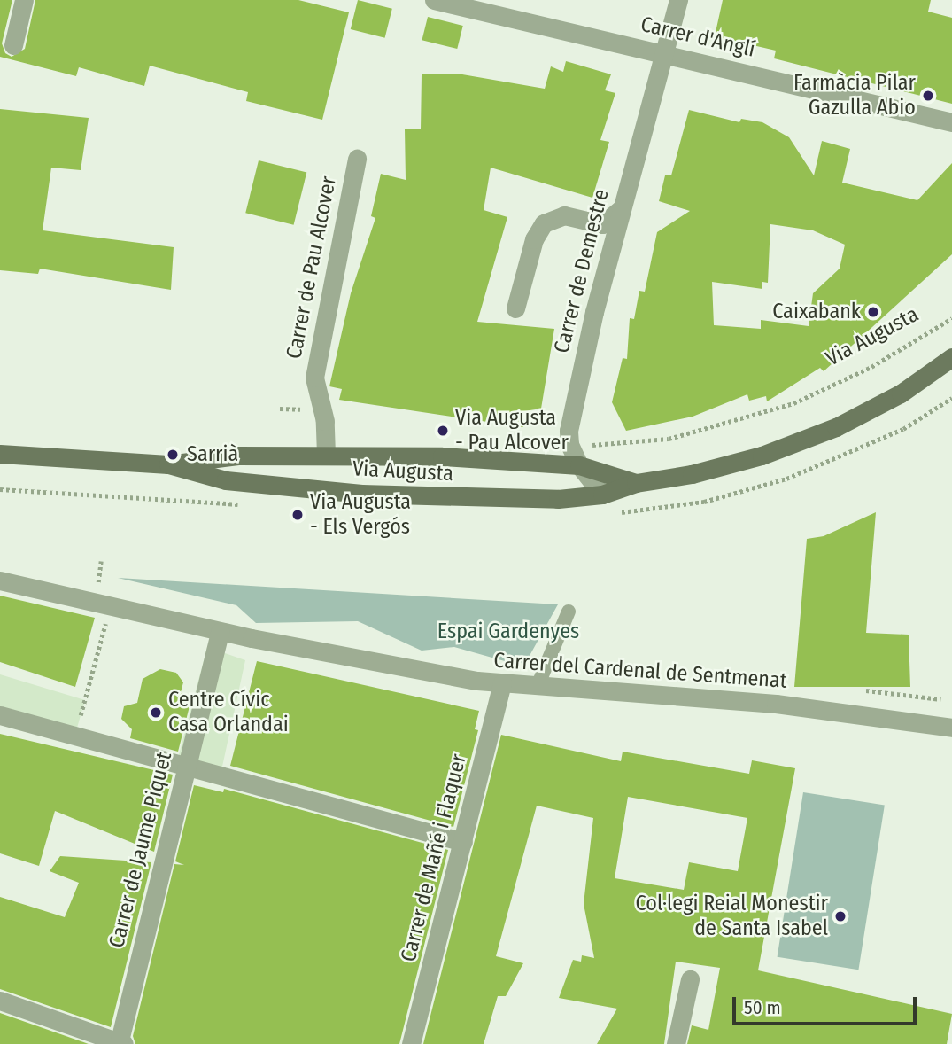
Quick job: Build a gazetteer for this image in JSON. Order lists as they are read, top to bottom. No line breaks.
{"streets":{"main road":["Via Augusta"],"street":["Carrer d'Anglí","Carrer de Pau Alcover","Carrer de Demestre","Carrer del Cardenal de Sentmenat","Carrer de Jaume Piquet","Carrer de Mañé i Flaquer"]},"crossings":[["Carrer d'Anglí","Carrer de Demestre"],["Carrer de Pau Alcover","Via Augusta"],["Carrer de Demestre","Via Augusta"],["Carrer del Cardenal de Sentmenat","Carrer de Jaume Piquet"],["Carrer del Cardenal de Sentmenat","Carrer de Mañé i Flaquer"]],"parks":["Espai Gardenyes"],"places":["Farmàcia Pilar Gazulla Abio","Caixabank","Via Augusta - Pau Alcover","Sarrià","Via Augusta - Els Vergós","Centre Cívic Casa Orlandai","Col·legi Reial Monestir de Santa Isabel"],"scale_bar":"50 m"}
